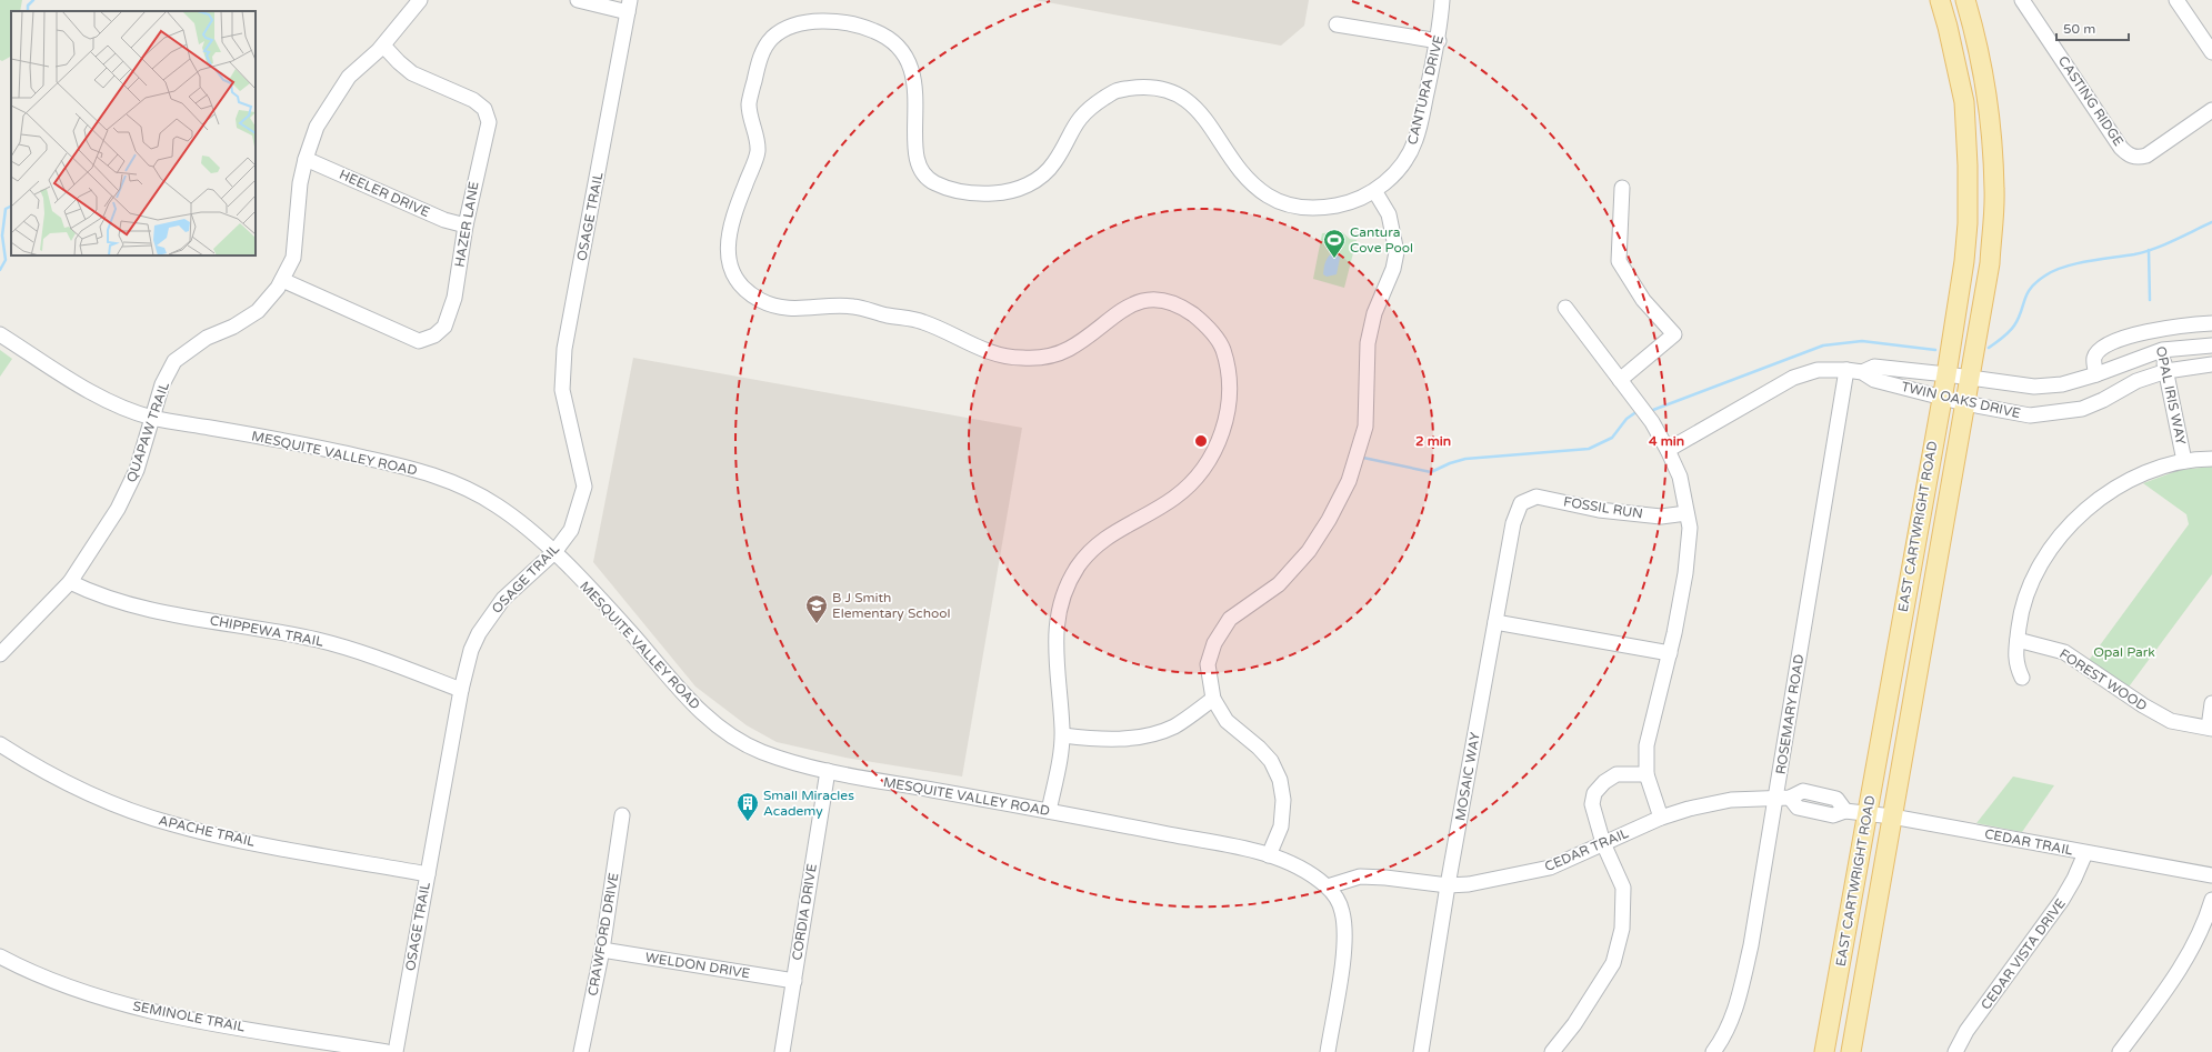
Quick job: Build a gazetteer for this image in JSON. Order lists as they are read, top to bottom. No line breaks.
{"streets":{"main road":["EAST CARTWRIGHT ROAD"],"street":["CANTURA DRIVE","CASTING RIDGE","HEELER DRIVE","OSAGE TRAIL","HAZER LANE","OPAL IRIS WAY","TWIN OAKS DRIVE","QUAPAW TRAIL","MESQUITE VALLEY ROAD","FOSSIL RUN","CHIPPEWA TRAIL","FOREST WOOD","ROSEMARY ROAD","MOSAIC WAY","APACHE TRAIL","CEDAR TRAIL","CORDIA DRIVE","CRAWFORD DRIVE","CEDAR VISTA DRIVE","WELDON DRIVE","SEMINOLE TRAIL"]},"crossings":[["CANTURA DRIVE","MESQUITE VALLEY ROAD"],["HEELER DRIVE","HAZER LANE"],["HEELER DRIVE","QUAPAW TRAIL"],["OSAGE TRAIL","MESQUITE VALLEY ROAD"],["OSAGE TRAIL","CHIPPEWA TRAIL"],["OSAGE TRAIL","APACHE TRAIL"],["HAZER LANE","QUAPAW TRAIL"],["OPAL IRIS WAY","TWIN OAKS DRIVE"],["TWIN OAKS DRIVE","EAST CARTWRIGHT ROAD"],["TWIN OAKS DRIVE","ROSEMARY ROAD"],["QUAPAW TRAIL","MESQUITE VALLEY ROAD"],["QUAPAW TRAIL","CHIPPEWA TRAIL"],["MESQUITE VALLEY ROAD","CEDAR TRAIL"],["MESQUITE VALLEY ROAD","CORDIA DRIVE"],["FOSSIL RUN","MOSAIC WAY"],["EAST CARTWRIGHT ROAD","CEDAR TRAIL"],["ROSEMARY ROAD","CEDAR TRAIL"],["MOSAIC WAY","CEDAR TRAIL"],["CEDAR TRAIL","CEDAR VISTA DRIVE"],["CORDIA DRIVE","WELDON DRIVE"],["CRAWFORD DRIVE","WELDON DRIVE"]],"parks":["Opal Park"],"places":{"sports":["Cantura Cove Pool"],"school or university":["B J Smith Elementary School"],"building":["Small Miracles Academy"]},"scale_bar":"50 m","rings":["2 min","4 min"]}
